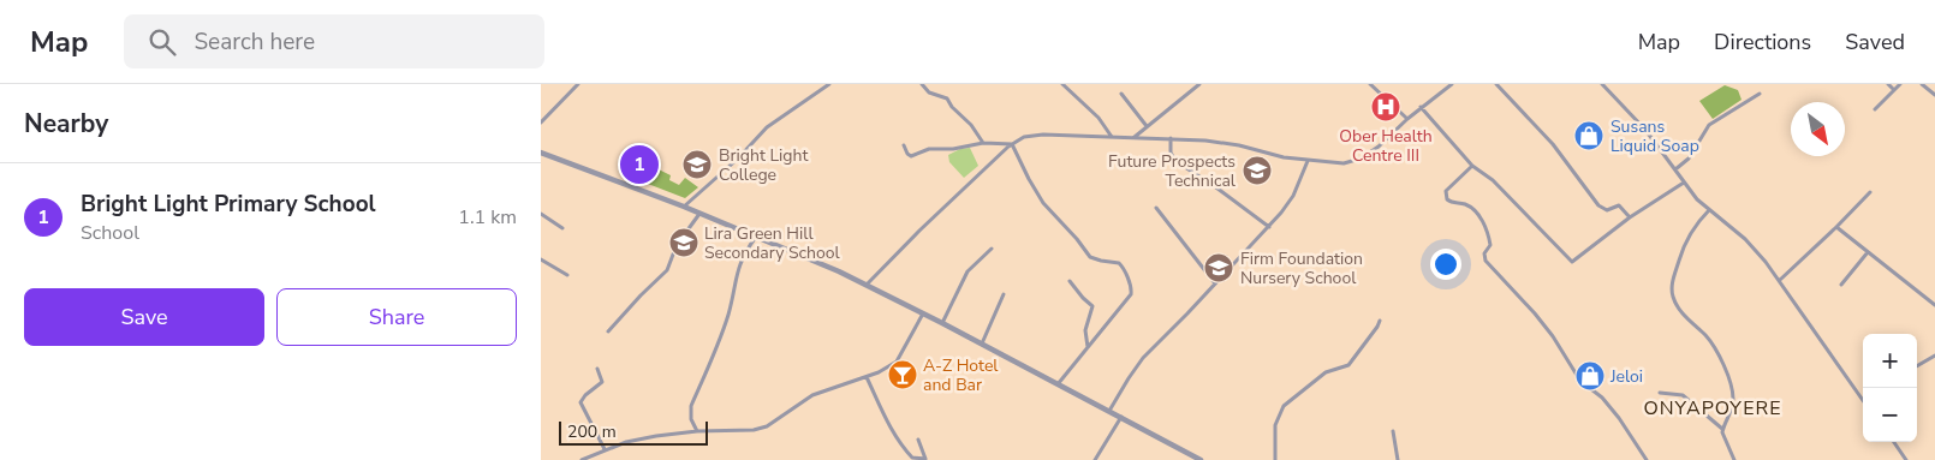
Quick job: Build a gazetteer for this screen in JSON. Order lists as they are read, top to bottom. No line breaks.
{"districts":["ONYAPOYERE"],"places":{"hospital":["Ober Health Centre III"],"shop":["Susans Liquid Soap","Jeloi"],"school or university":["Bright Light College","Future Prospects Technical","Lira Green Hill Secondary School","Firm Foundation Nursery School"],"bar":["A-Z Hotel and Bar"]},"scale_bar":"200 m","north":"bottom right","page":{"header":"Map","search":"Search here","nav":["Map","Directions","Saved"],"heading":"Nearby","pins":"1","list":[{"mark":"1","name":"Bright Light Primary School","note":"School","value":"1.1 km"}],"buttons":["Save","Share"],"map_buttons":["+","−"],"scale":"200 m"}}
